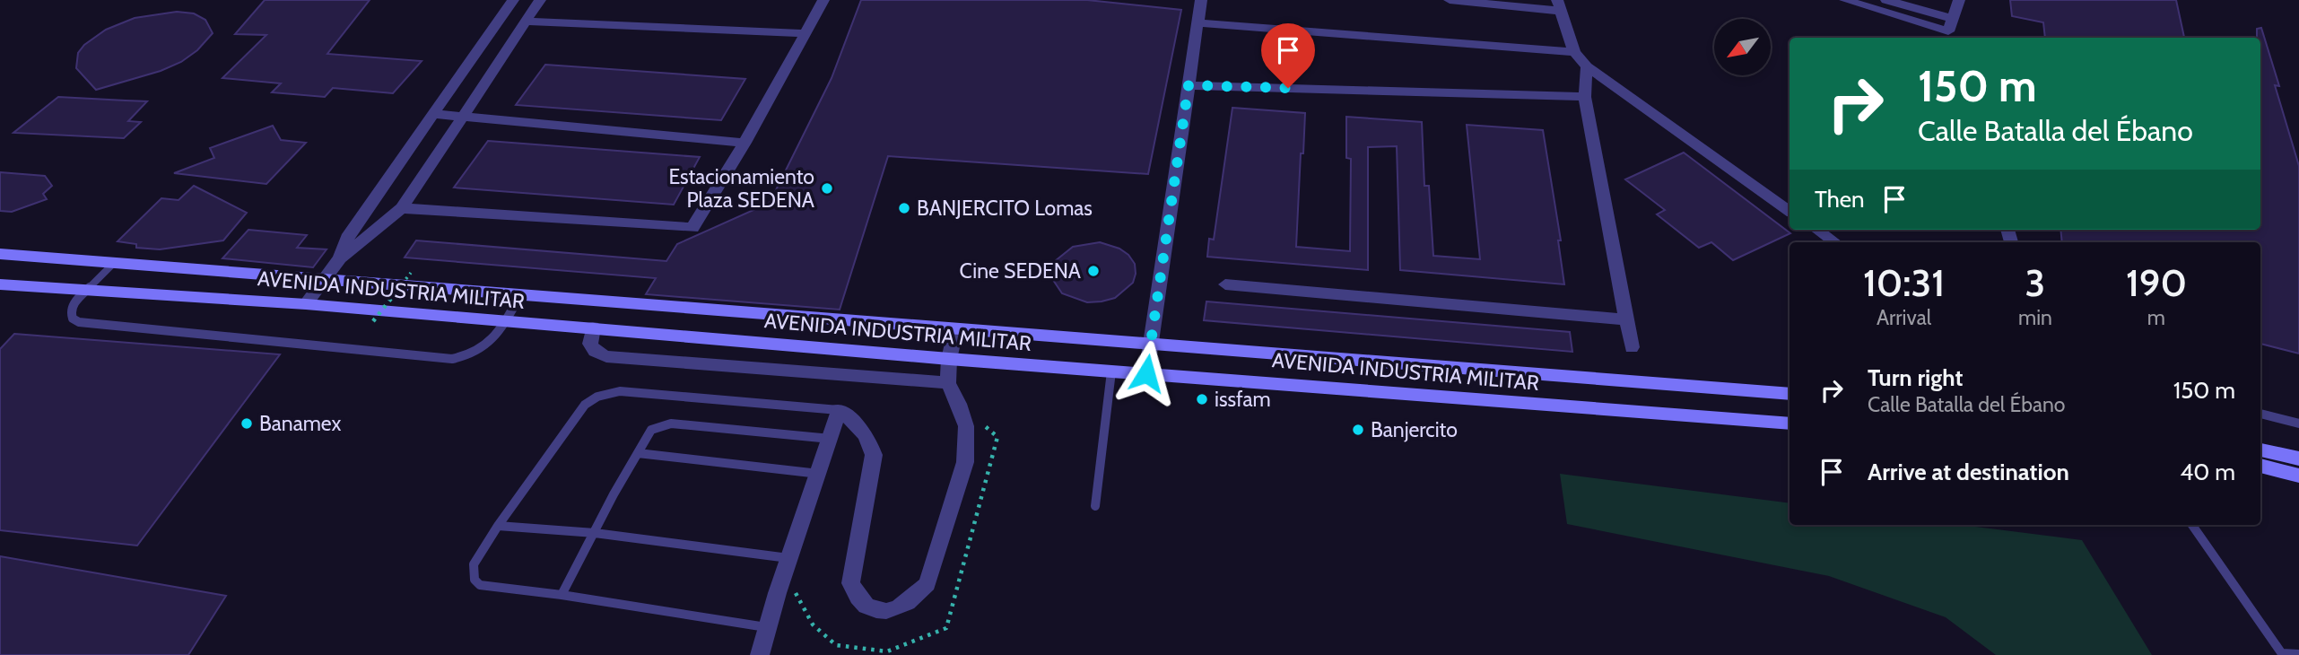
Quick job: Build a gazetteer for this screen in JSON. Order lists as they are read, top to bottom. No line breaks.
{"streets":{"main road":["AVENIDA INDUSTRIA MILITAR"]},"places":["Estacionamiento Plaza SEDENA","BANJERCITO Lomas","Cine SEDENA","issfam","Banamex","Banjercito"],"north":"bottom left","page":{"turn":["150 m","Calle Batalla del Ébano"],"then":"Then","eta":["10:31","Arrival","3","min","190","m"],"list":[{"name":"Turn right","note":"Calle Batalla del Ébano","value":"150 m"},{"name":"Arrive at destination","value":"40 m"}]}}
